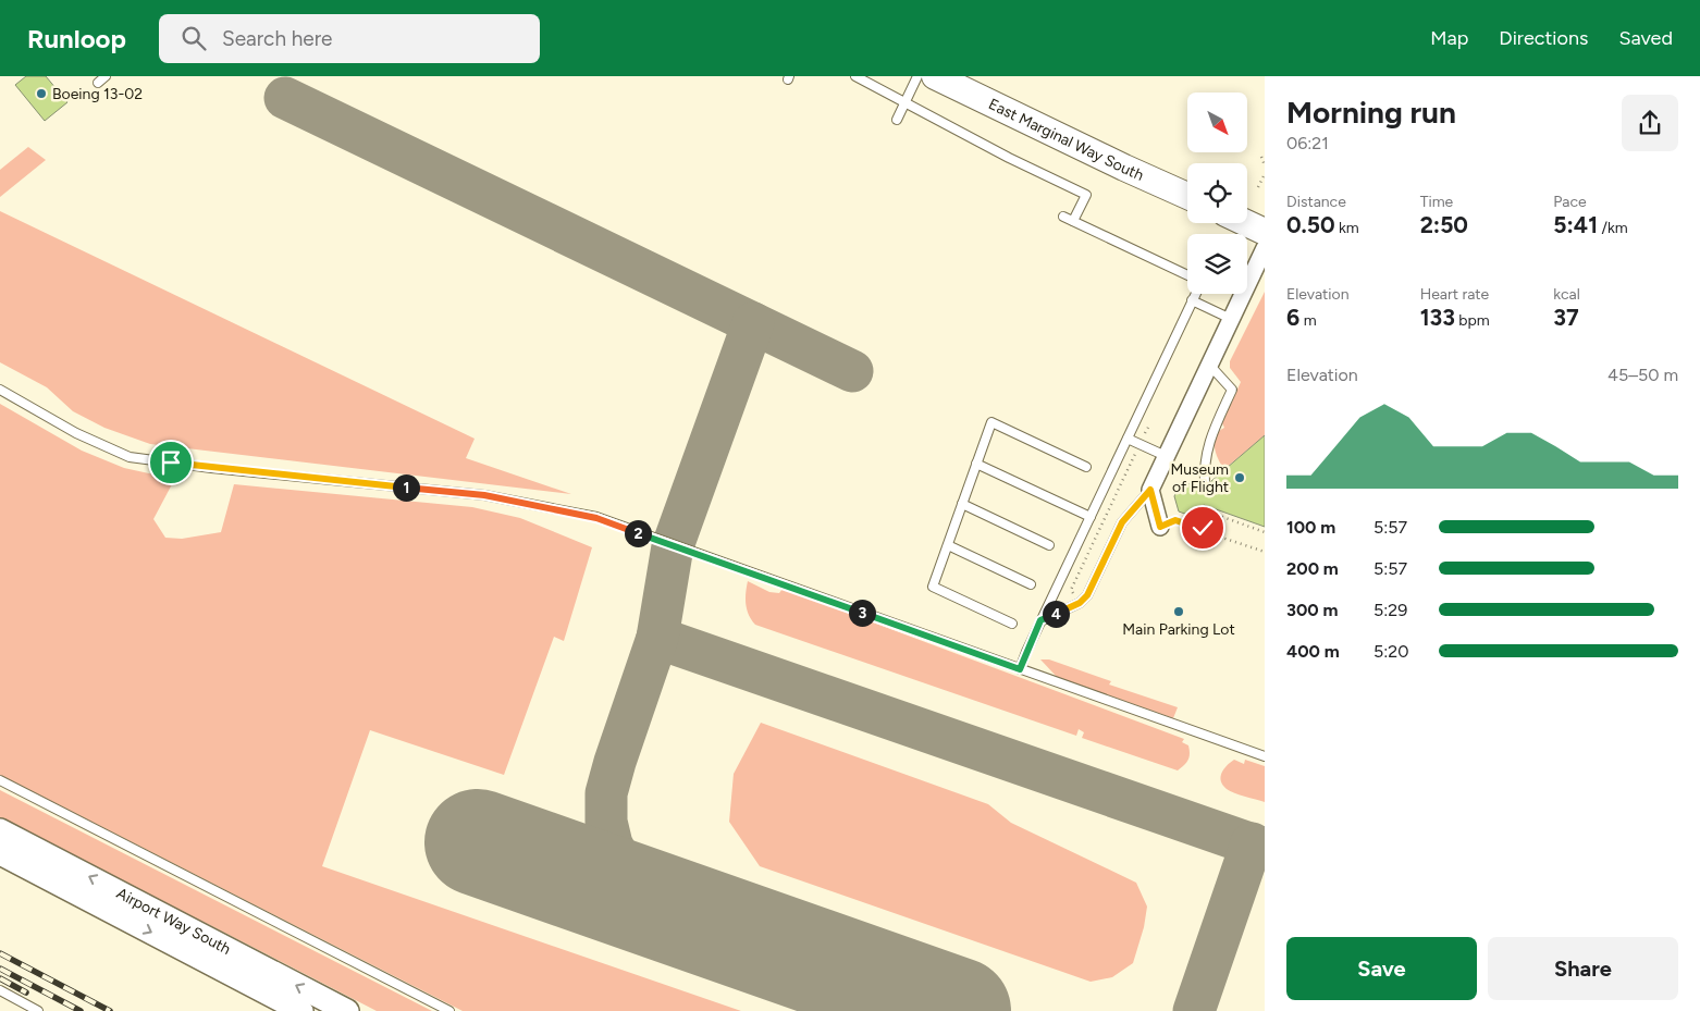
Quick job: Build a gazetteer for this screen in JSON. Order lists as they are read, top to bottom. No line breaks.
{"streets":{"main road":["East Marginal Way South","Airport Way South"]},"places":["Boeing 13-02","Museum of Flight","Main Parking Lot"],"north":"bottom right","page":{"header":"Runloop","search":"Search here","nav":["Map","Directions","Saved"],"heading":["Morning run","06:21"],"stats":[["Distance","0.50 km"],["Time","2:50"],["Pace","5:41 /km"],["Elevation","6 m"],["Heart rate","133 bpm"],["kcal","37"]],"chart":["Elevation","45–50 m"],"pins":["1","2","3","4"],"list":[{"name":"100 m","note":"5:57"},{"name":"200 m","note":"5:57"},{"name":"300 m","note":"5:29"},{"name":"400 m","note":"5:20"}],"buttons":["Save","Share"]}}
